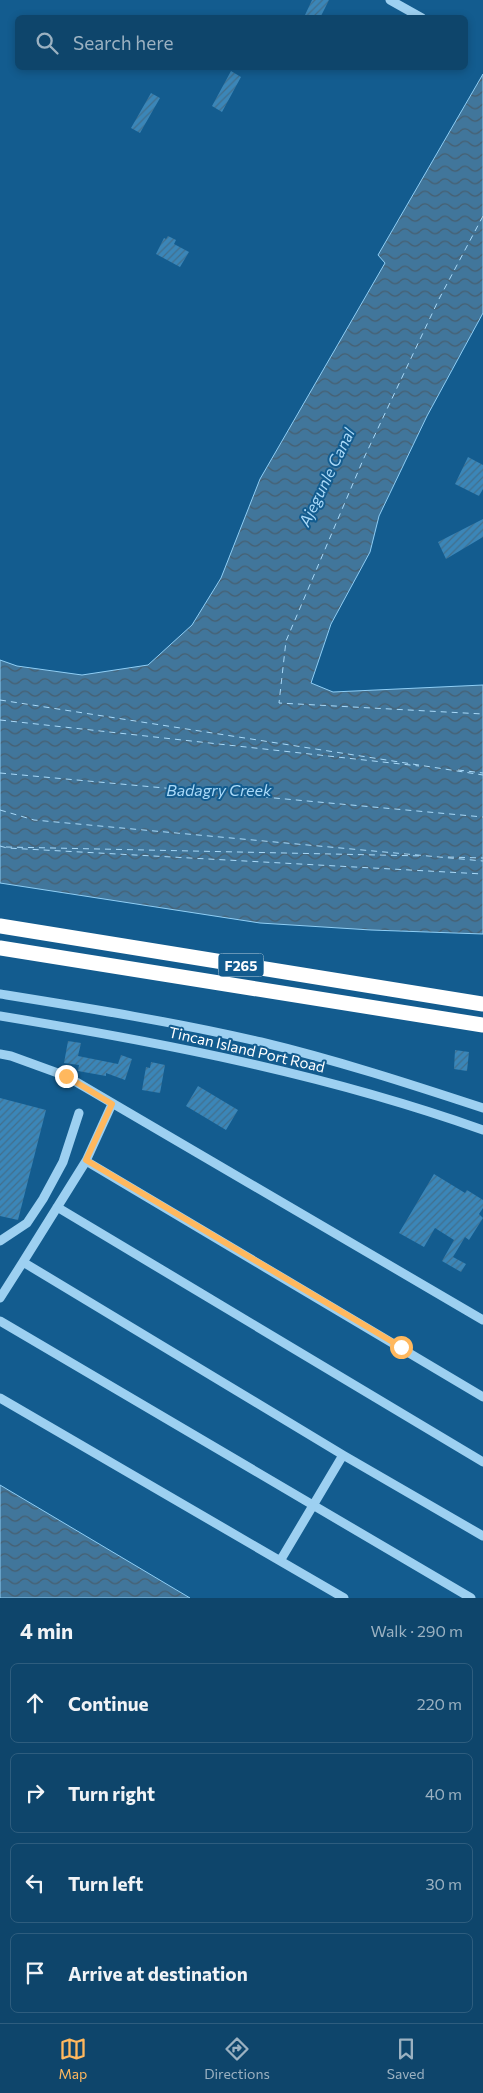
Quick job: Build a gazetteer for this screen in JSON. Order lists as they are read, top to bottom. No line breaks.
{"streets":{"highway":["F265"],"street":["Tincan Island Port Road"]},"water":["Ajegunle Canal","Badagry Creek"],"page":{"search":"Search here","heading":["4 min","Walk · 290 m"],"list":[["Continue","220 m"],["Turn right","40 m"],["Turn left","30 m"],"Arrive at destination"],"nav":["Map","Directions","Saved"]}}
